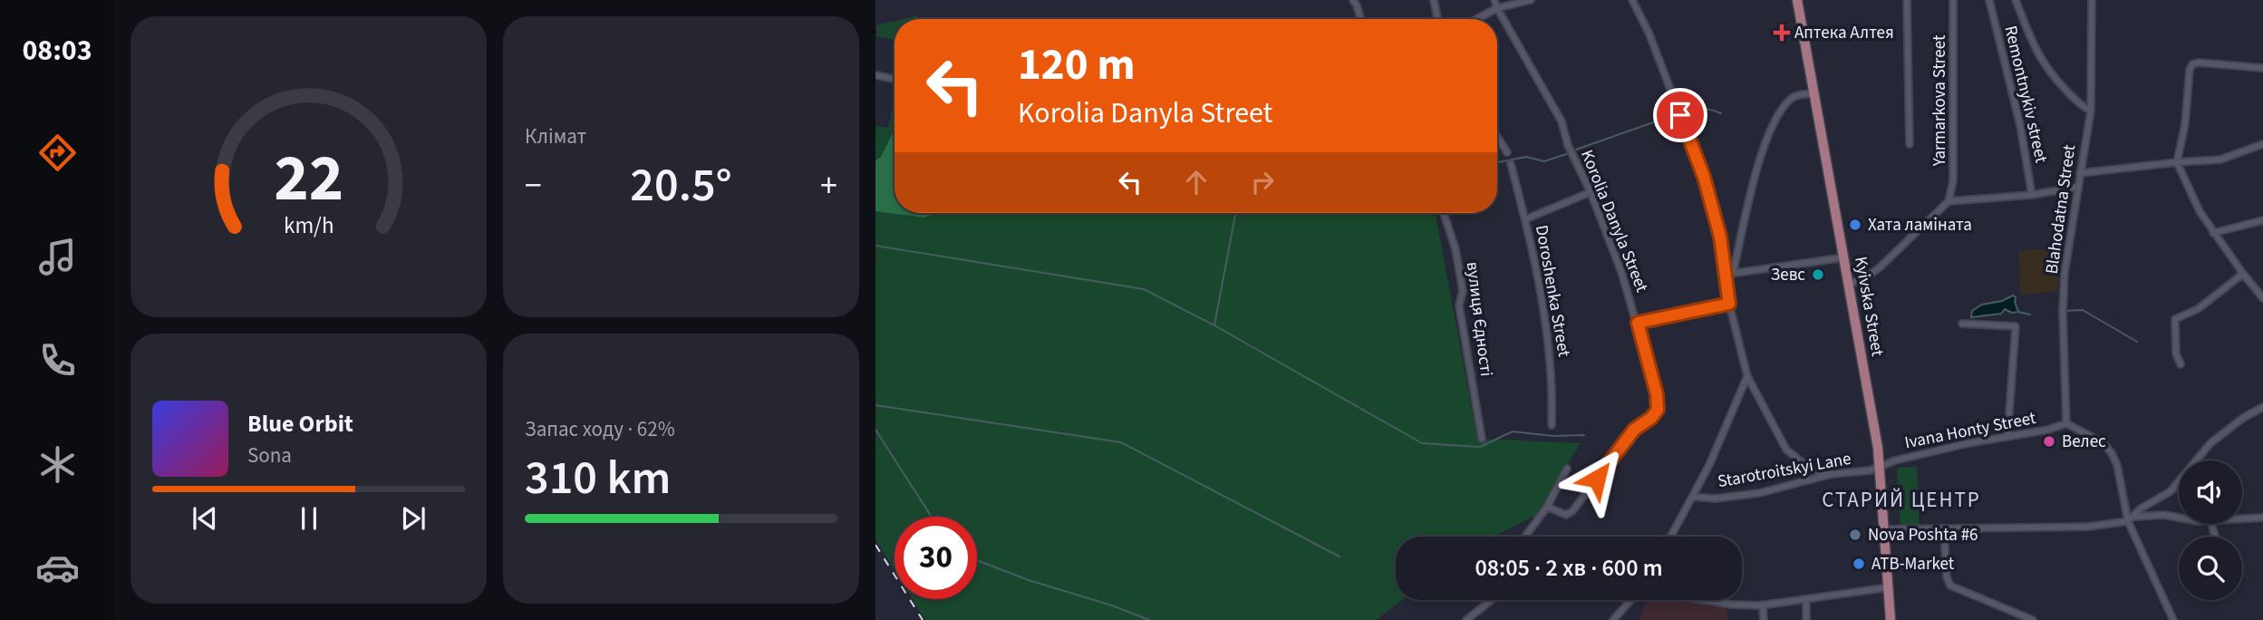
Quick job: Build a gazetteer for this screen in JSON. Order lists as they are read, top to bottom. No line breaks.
{"streets":{"main road":["Kyivska Street"],"street":["Remontnykiv street","Yarmarkova Street","Blahodatna Street","Korolia Danyla Street","Doroshenka Street","вулиця Єдності","Ivana Honty Street","Starotroitskyi Lane"]},"crossings":[["Blahodatna Street","Ivana Honty Street"],["Kyivska Street","Ivana Honty Street"],["Kyivska Street","Starotroitskyi Lane"],["Ivana Honty Street","Starotroitskyi Lane"]],"districts":["СТАРИЙ ЦЕНТР"],"places":{"health":["Аптека Алтея"],"other":["Хата ламіната","Зевс","Велес","Nova Poshta #6","ATB-Market"]},"page":{"tabs":"08:03","tile":["Клімат",["Запас ходу · 62%","310 km"]],"turn":["120 m","Korolia Danyla Street"],"heat":["−","20.5°","+"],"song":["Blue Orbit","Sona"],"limit":"30","trip":"08:05 · 2 хв · 600 m","gauge":["22","km/h"]}}
